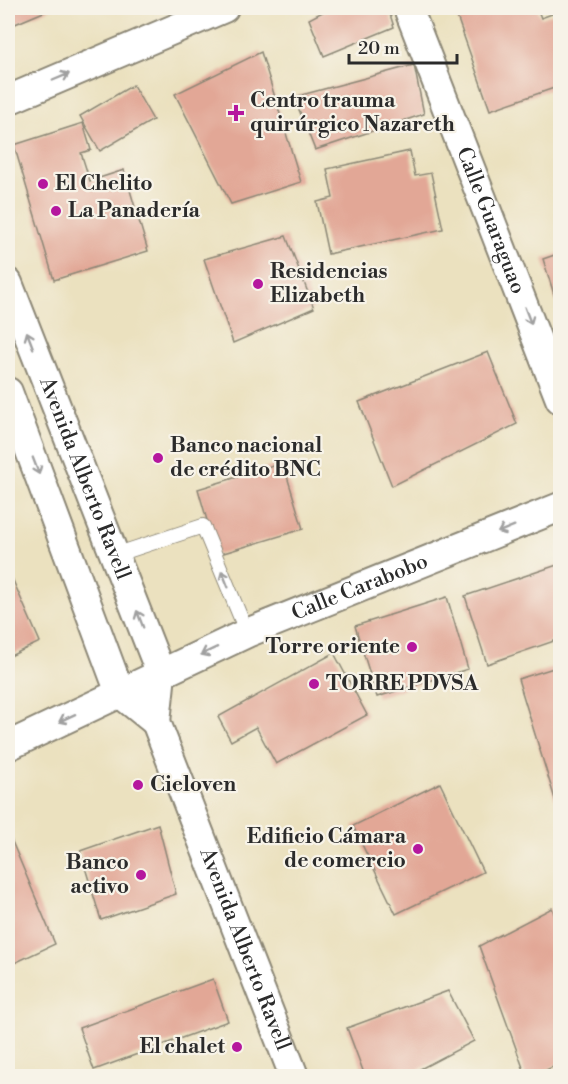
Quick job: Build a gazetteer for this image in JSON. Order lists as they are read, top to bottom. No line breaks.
{"streets":{"street":["Calle Guaraguao","Avenida Alberto Ravell","Calle Carabobo"]},"crossings":[["Avenida Alberto Ravell","Calle Carabobo"]],"one_way":["Calle Guaraguao","Calle Carabobo"],"places":{"health":["Centro trauma quirúrgico Nazareth"],"other":["El Chelito","La Panadería","Residencias Elizabeth","Banco nacional de crédito BNC","Torre oriente","TORRE PDVSA","Cieloven","Edificio Cámara de comercio","Banco activo","El chalet"]},"scale_bar":"20 m"}
